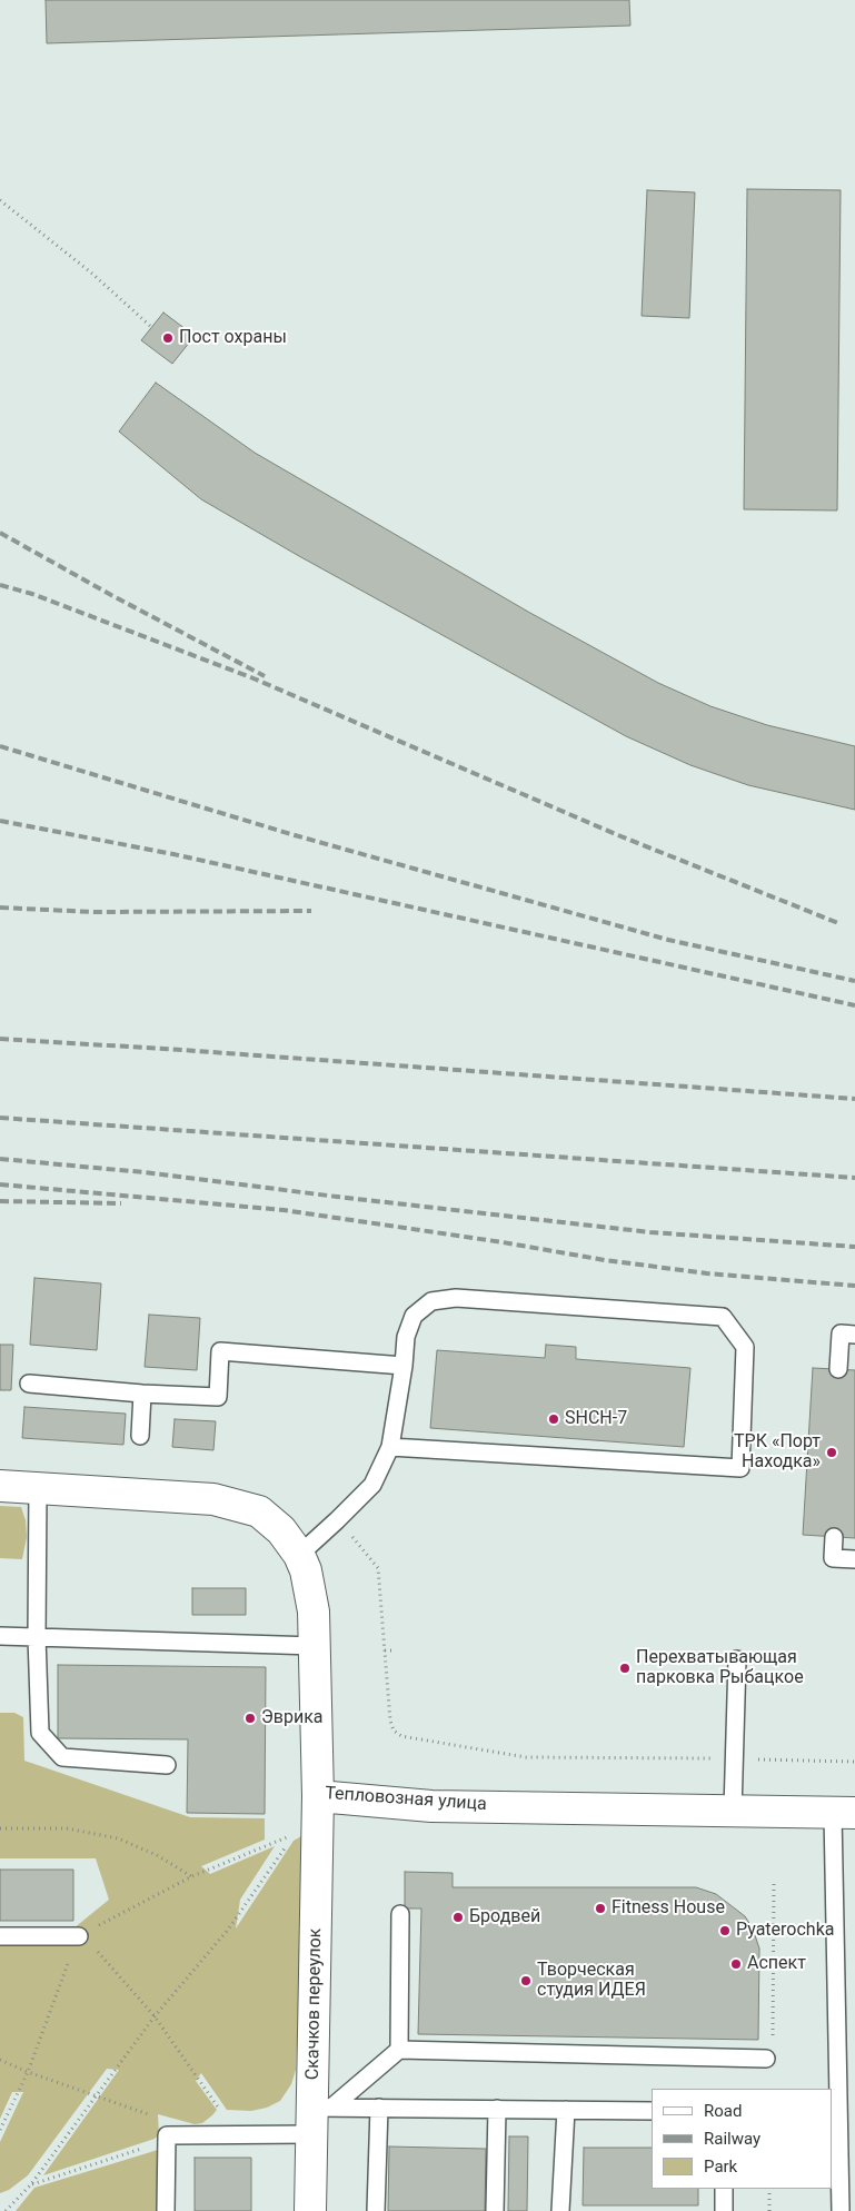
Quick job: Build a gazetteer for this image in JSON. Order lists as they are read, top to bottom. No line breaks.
{"streets":{"street":["Тепловозная улица","Скачков переулок"]},"crossings":[["Тепловозная улица","Скачков переулок"]],"places":["Пост охраны","SHCH-7","ТРК «Порт Находка»","Перехватывающая парковка Рыбацкое","Эврика","Fitness House","Бродвей","Pyaterochka","Аспект","Творческая студия ИДЕЯ"],"legend":["Road","Railway","Park"]}
